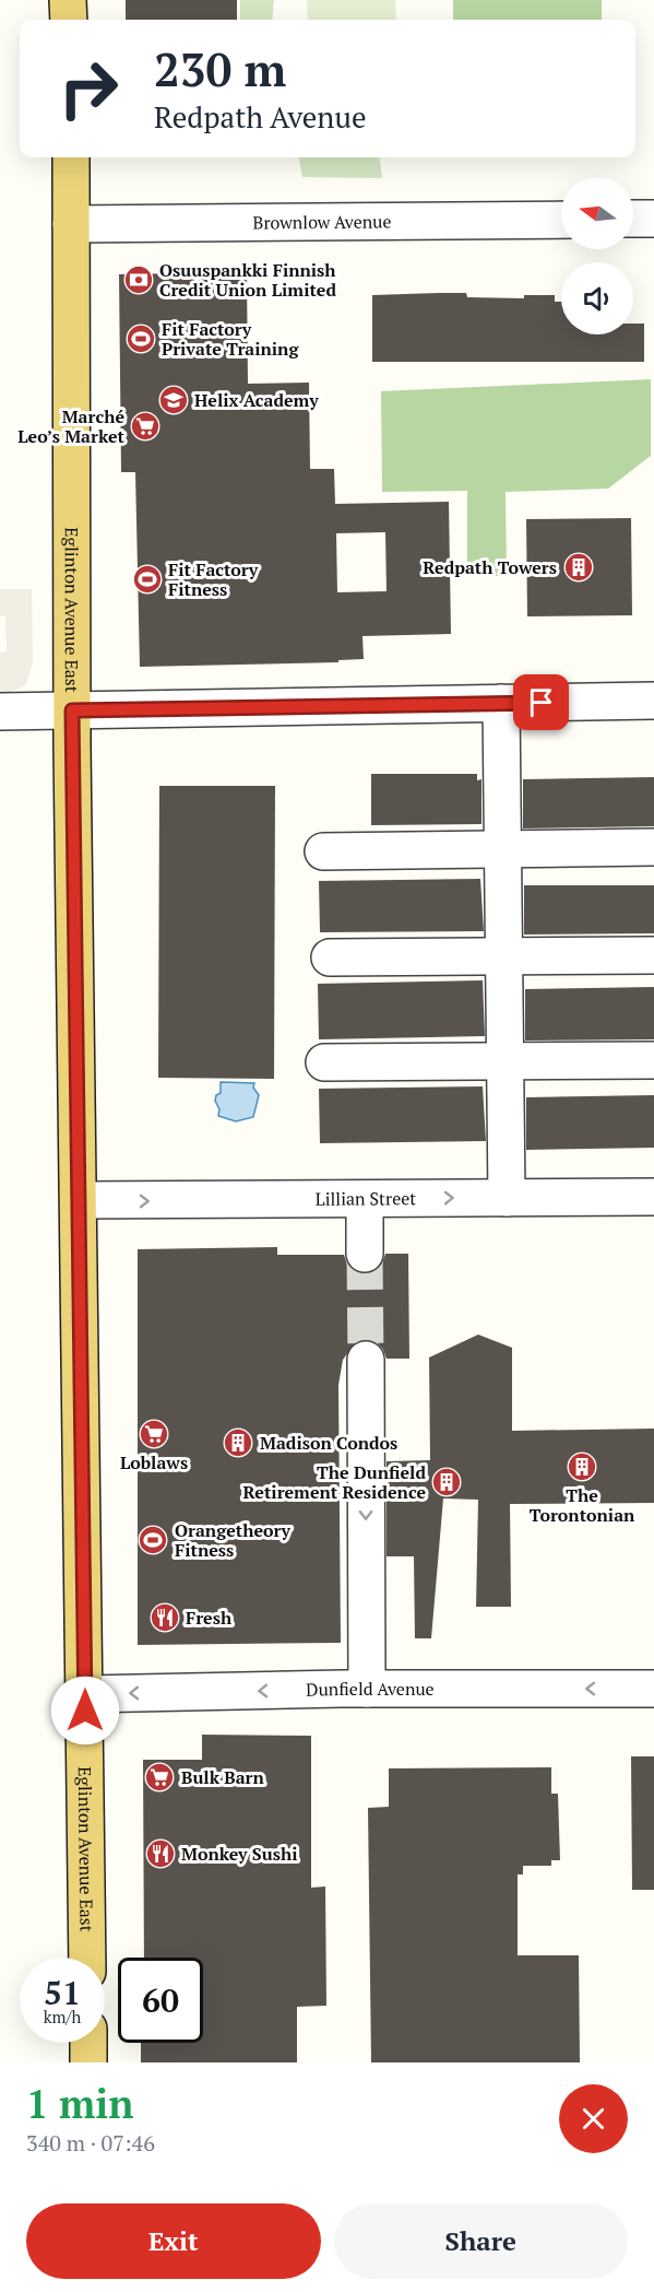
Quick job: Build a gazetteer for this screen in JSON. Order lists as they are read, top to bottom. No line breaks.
{"streets":{"main road":["Eglinton Avenue East"],"street":["Brownlow Avenue","Lillian Street","Dunfield Avenue"]},"crossings":[["Brownlow Avenue","Eglinton Avenue East"],["Eglinton Avenue East","Lillian Street"],["Eglinton Avenue East","Dunfield Avenue"]],"one_way":["Dunfield Avenue"],"places":{"bank":["Osuuspankki Finnish Credit Union Limited"],"sports":["Fit Factory Private Training","Fit Factory Fitness","Orangetheory Fitness"],"school or university":["Helix Academy"],"supermarket":["Marché Leo’s Market","Loblaws","Bulk Barn"],"building":["Redpath Towers","Madison Condos","The Torontonian","The Dunfield Retirement Residence"],"restaurant":["Fresh","Monkey Sushi"]},"north":"left","page":{"turn":["230 m","Redpath Avenue"],"speed":"51 km/h","limit":"60","heading":["1 min","340 m · 07:46"],"buttons":["Exit","Share"]}}
